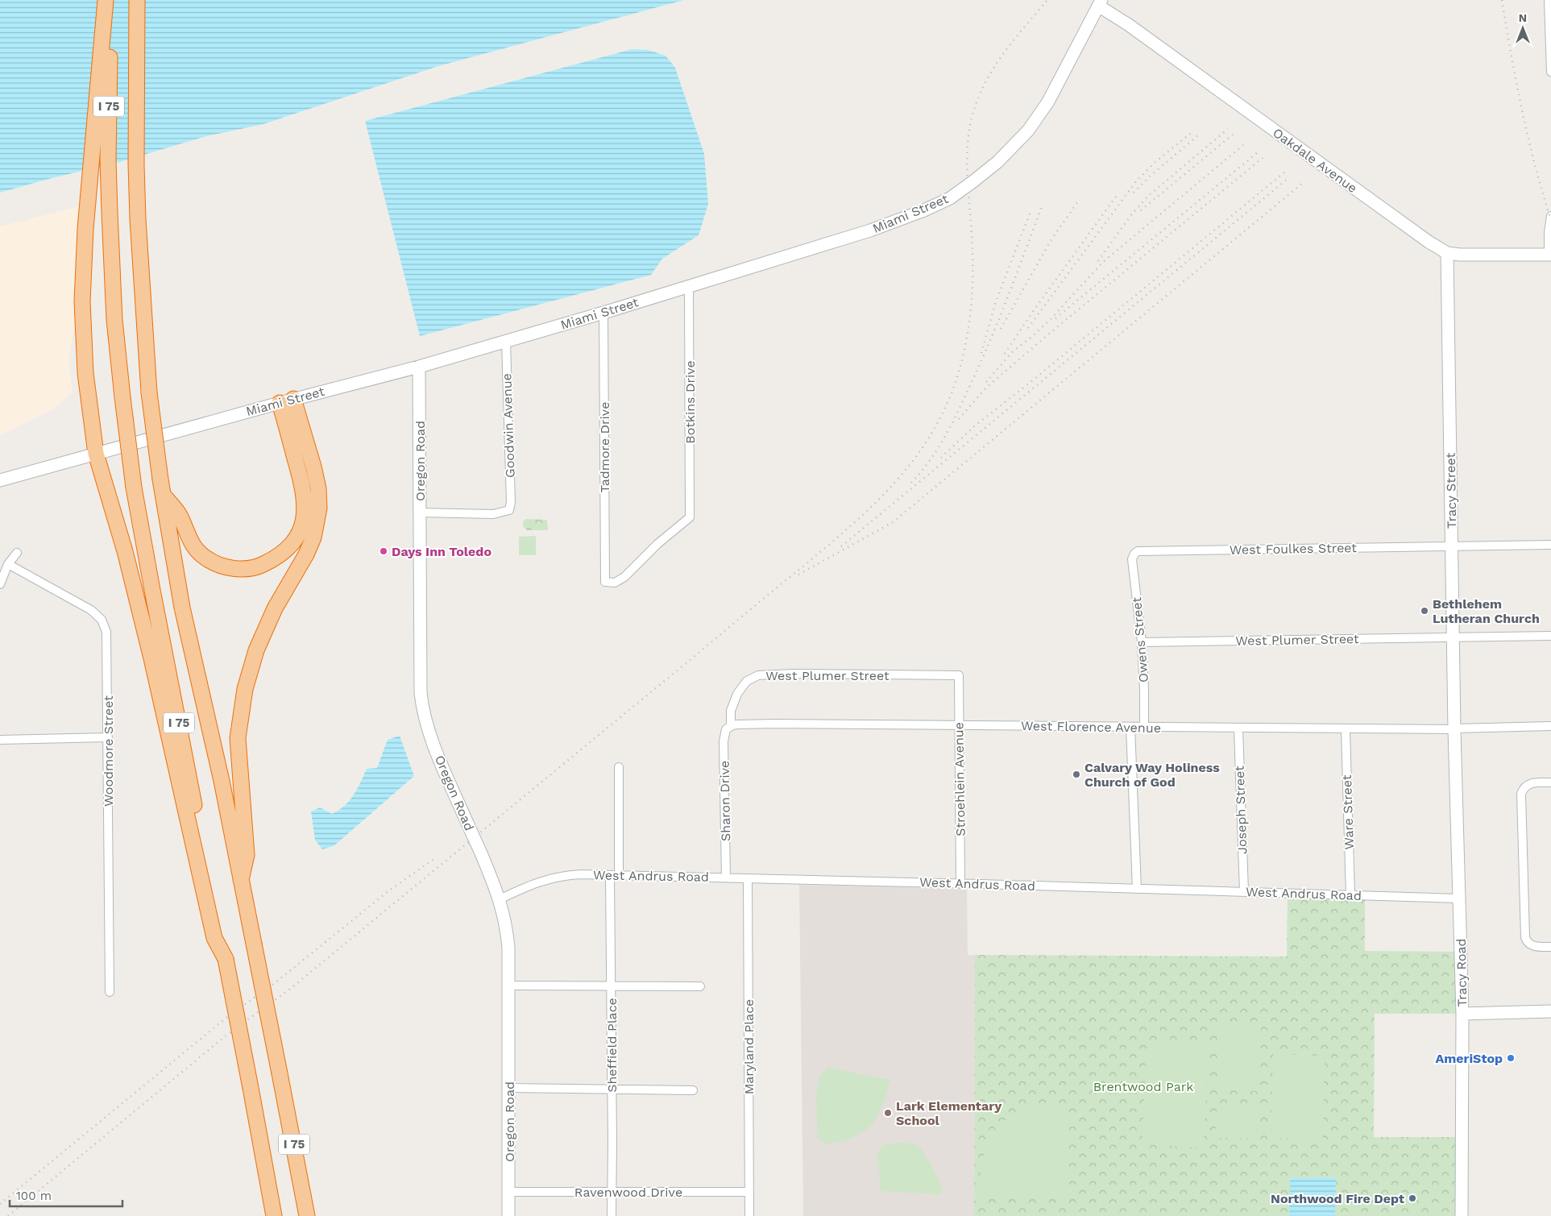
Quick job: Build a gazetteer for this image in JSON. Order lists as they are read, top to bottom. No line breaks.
{"streets":{"highway":["I 75"],"street":["Oakdale Avenue","Miami Street","Botkins Drive","Goodwin Avenue","Tadmore Drive","Oregon Road","Tracy Street","West Foulkes Street","Owens Street","West Plumer Street","West Florence Avenue","Woodmore Street","Stroehlein Avenue","Sharon Drive","Joseph Street","Ware Street","West Andrus Road","Tracy Road","Sheffield Place","Maryland Place","Ravenwood Drive"]},"crossings":[["Oakdale Avenue","Miami Street"],["Oakdale Avenue","Tracy Street"],["Miami Street","Botkins Drive"],["Miami Street","Goodwin Avenue"],["Miami Street","Tadmore Drive"],["Miami Street","Oregon Road"],["Botkins Drive","Tadmore Drive"],["Goodwin Avenue","Oregon Road"],["Oregon Road","West Andrus Road"],["Oregon Road","Ravenwood Drive"],["Tracy Street","West Foulkes Street"],["Tracy Street","West Plumer Street"],["Tracy Street","West Florence Avenue"],["Tracy Street","Tracy Road"],["West Foulkes Street","Owens Street"],["Owens Street","West Plumer Street"],["Owens Street","West Florence Avenue"],["West Plumer Street","West Florence Avenue"],["West Plumer Street","Stroehlein Avenue"],["West Plumer Street","Sharon Drive"],["West Florence Avenue","Stroehlein Avenue"],["West Florence Avenue","Sharon Drive"],["West Florence Avenue","Joseph Street"],["West Florence Avenue","Ware Street"],["West Florence Avenue","Tracy Road"],["Stroehlein Avenue","West Andrus Road"],["Sharon Drive","West Andrus Road"],["Joseph Street","West Andrus Road"],["Ware Street","West Andrus Road"],["West Andrus Road","Tracy Road"],["West Andrus Road","Sheffield Place"],["West Andrus Road","Maryland Place"],["Sheffield Place","Ravenwood Drive"],["Maryland Place","Ravenwood Drive"]],"parks":["Brentwood Park"],"places":["Days Inn Toledo","Bethlehem Lutheran Church","Calvary Way Holiness Church of God","AmeriStop","Lark Elementary School","Northwood Fire Dept"],"scale_bar":"100 m","north":"top"}
